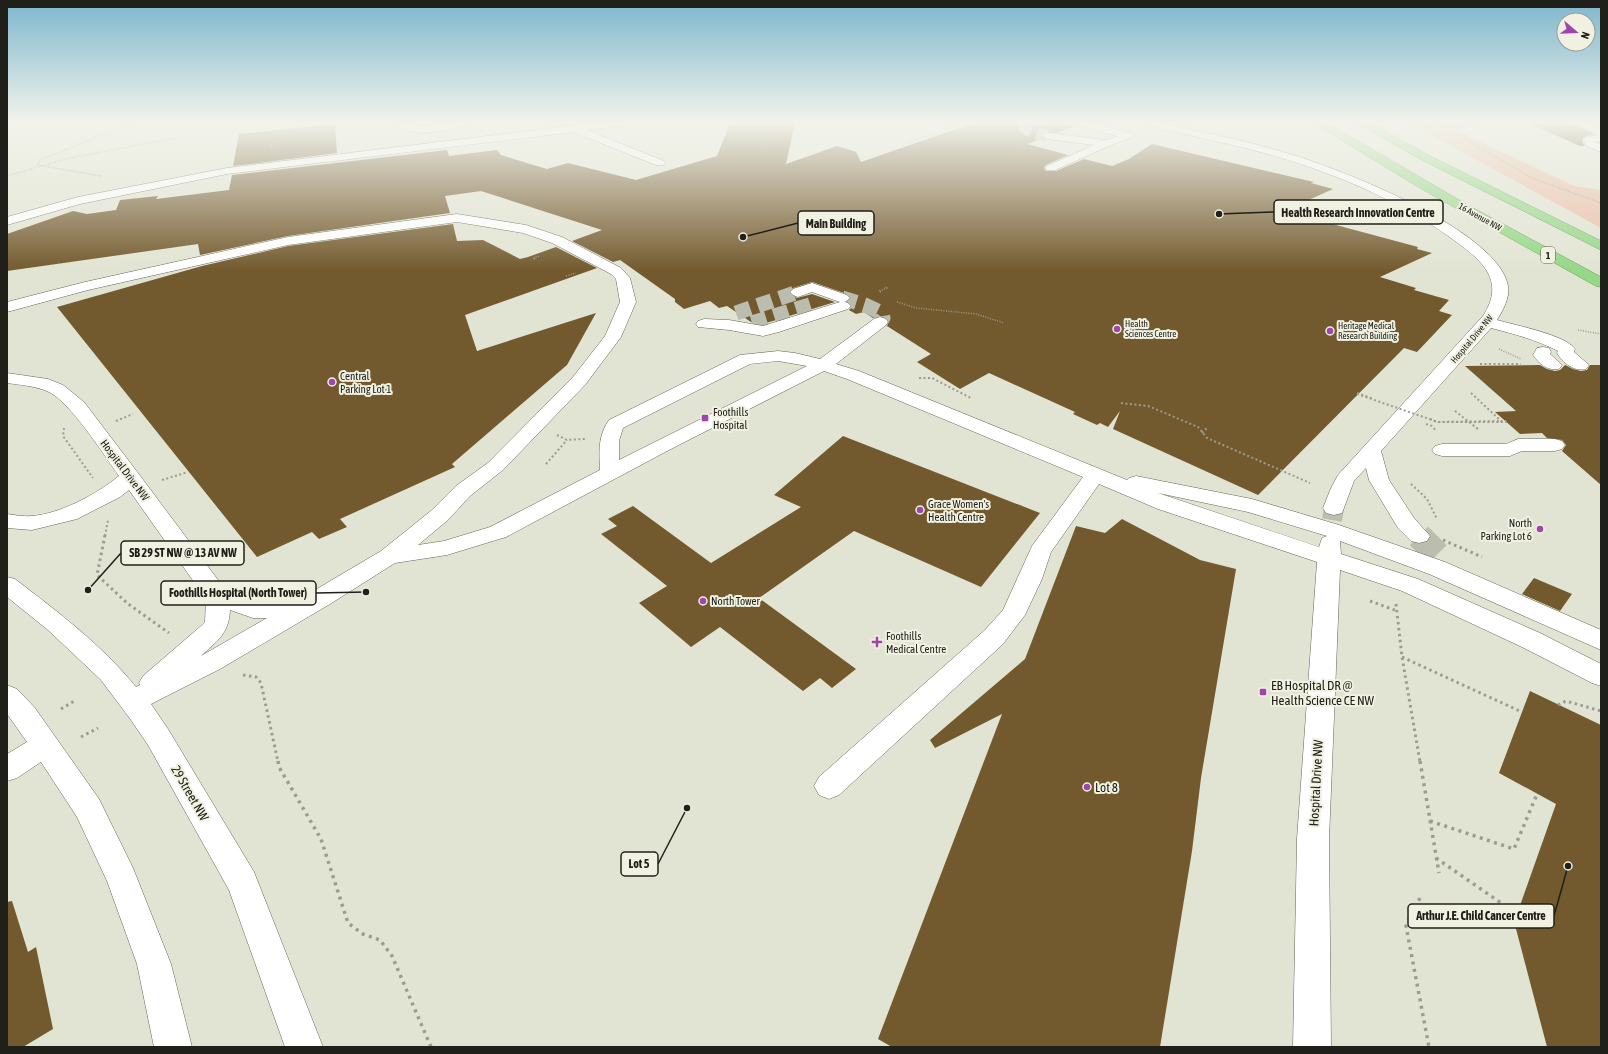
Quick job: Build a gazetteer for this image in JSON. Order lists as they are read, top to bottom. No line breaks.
{"streets":{"highway":["16 Avenue NW","1"],"street":["Hospital Drive NW","29 Street NW"]},"places":{"other":["Health Research Innovation Centre","Main Building","Health Sciences Centre","Heritage Medical Research Building","Central Parking Lot 1","Grace Women's Health Centre","North Parking Lot 6","SB 29 ST NW @ 13 AV NW","Foothills Hospital (North Tower)","North Tower","Lot 8","Lot 5","Arthur J.E. Child Cancer Centre"],"transit":["Foothills Hospital","EB Hospital DR @ Health Science CE NW"],"health":["Foothills Medical Centre"]},"north":"right"}
